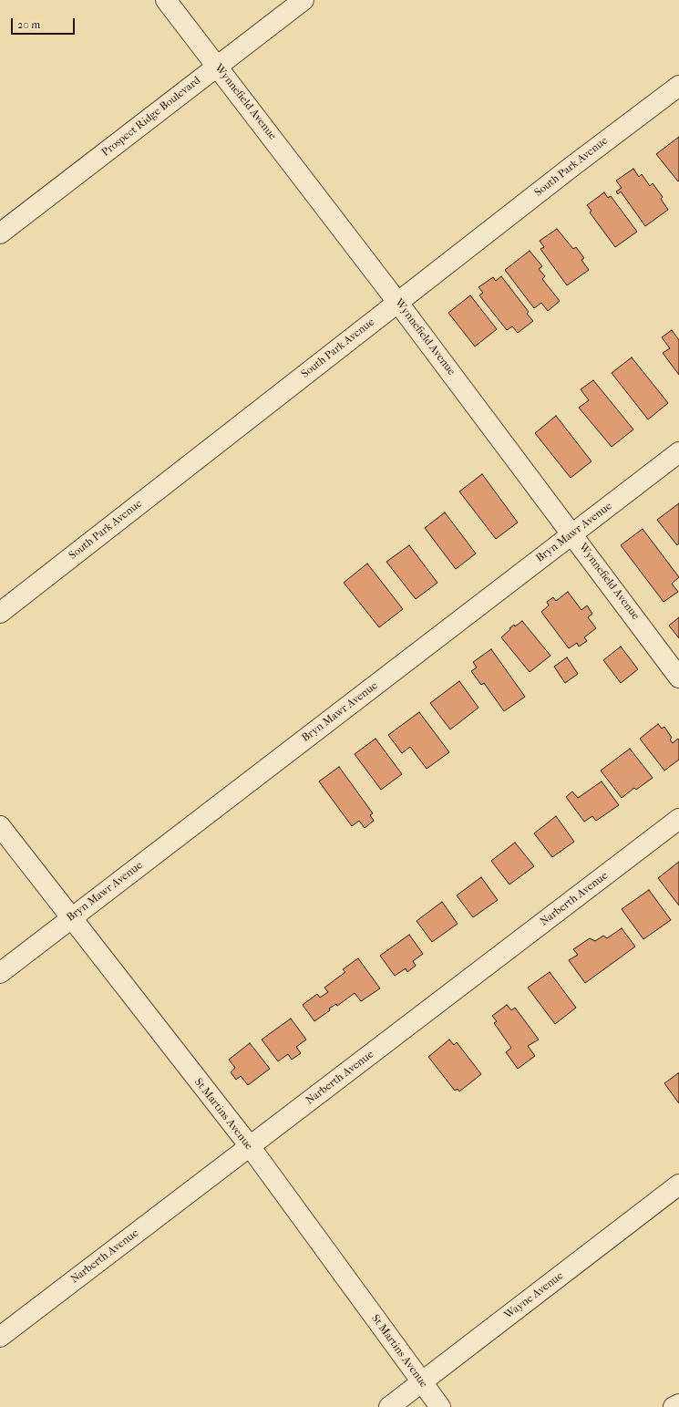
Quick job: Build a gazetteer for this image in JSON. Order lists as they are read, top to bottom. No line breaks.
{"streets":{"street":["Wynnefield Avenue","Prospect Ridge Boulevard","South Park Avenue","Bryn Mawr Avenue","Narberth Avenue","St Martins Avenue","Wayne Avenue"]},"crossings":[["Wynnefield Avenue","Prospect Ridge Boulevard"],["Wynnefield Avenue","South Park Avenue"],["Wynnefield Avenue","Bryn Mawr Avenue"],["Bryn Mawr Avenue","St Martins Avenue"],["Narberth Avenue","St Martins Avenue"],["St Martins Avenue","Wayne Avenue"]],"scale_bar":"20 m"}
